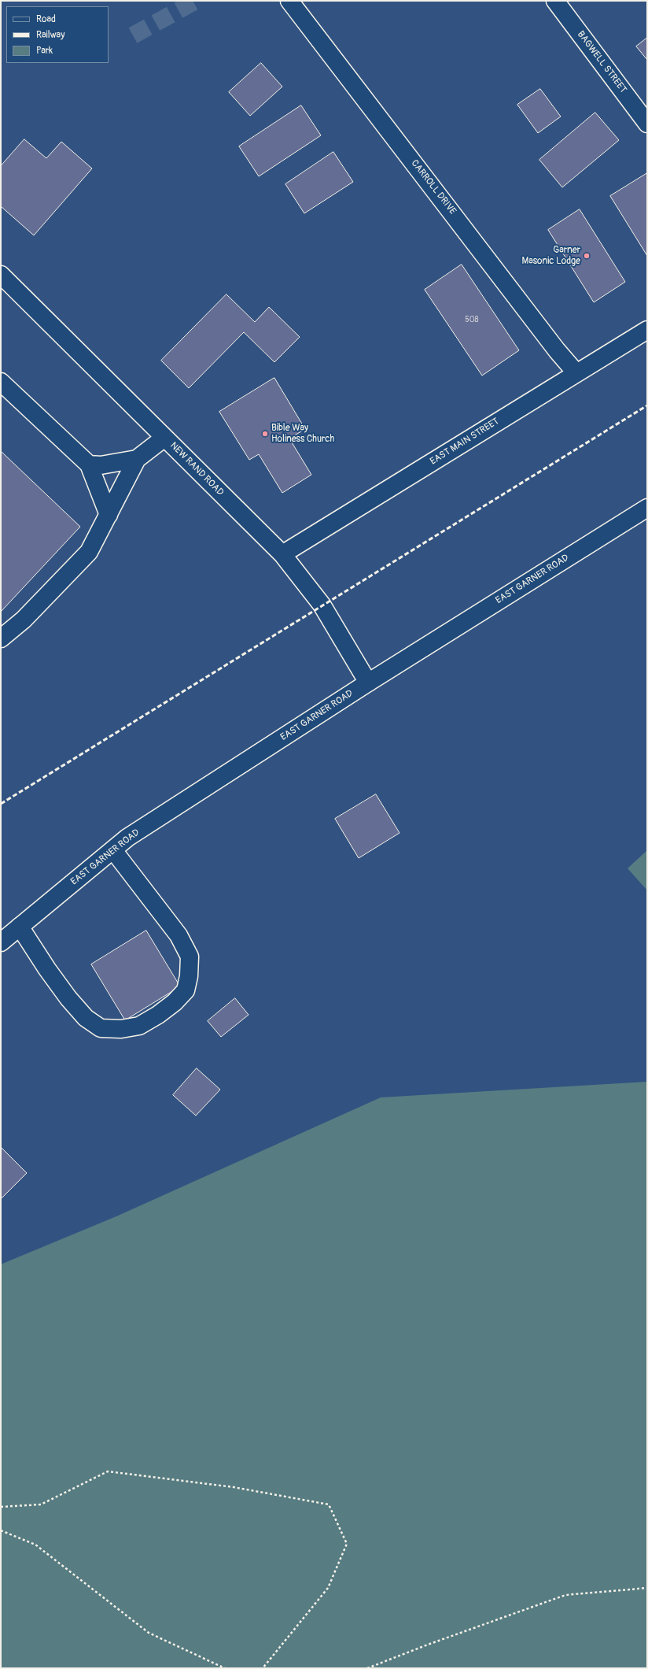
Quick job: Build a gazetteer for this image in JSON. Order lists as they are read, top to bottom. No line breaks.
{"streets":{"street":["BAGWELL STREET","CARROLL DRIVE","EAST MAIN STREET","NEW RAND ROAD","EAST GARNER ROAD"]},"crossings":[["CARROLL DRIVE","EAST MAIN STREET"],["EAST MAIN STREET","NEW RAND ROAD"],["NEW RAND ROAD","EAST GARNER ROAD"]],"places":["Garner Masonic Lodge","Bible Way Holiness Church"],"house_numbers":["508"],"legend":["Road","Railway","Park"]}
